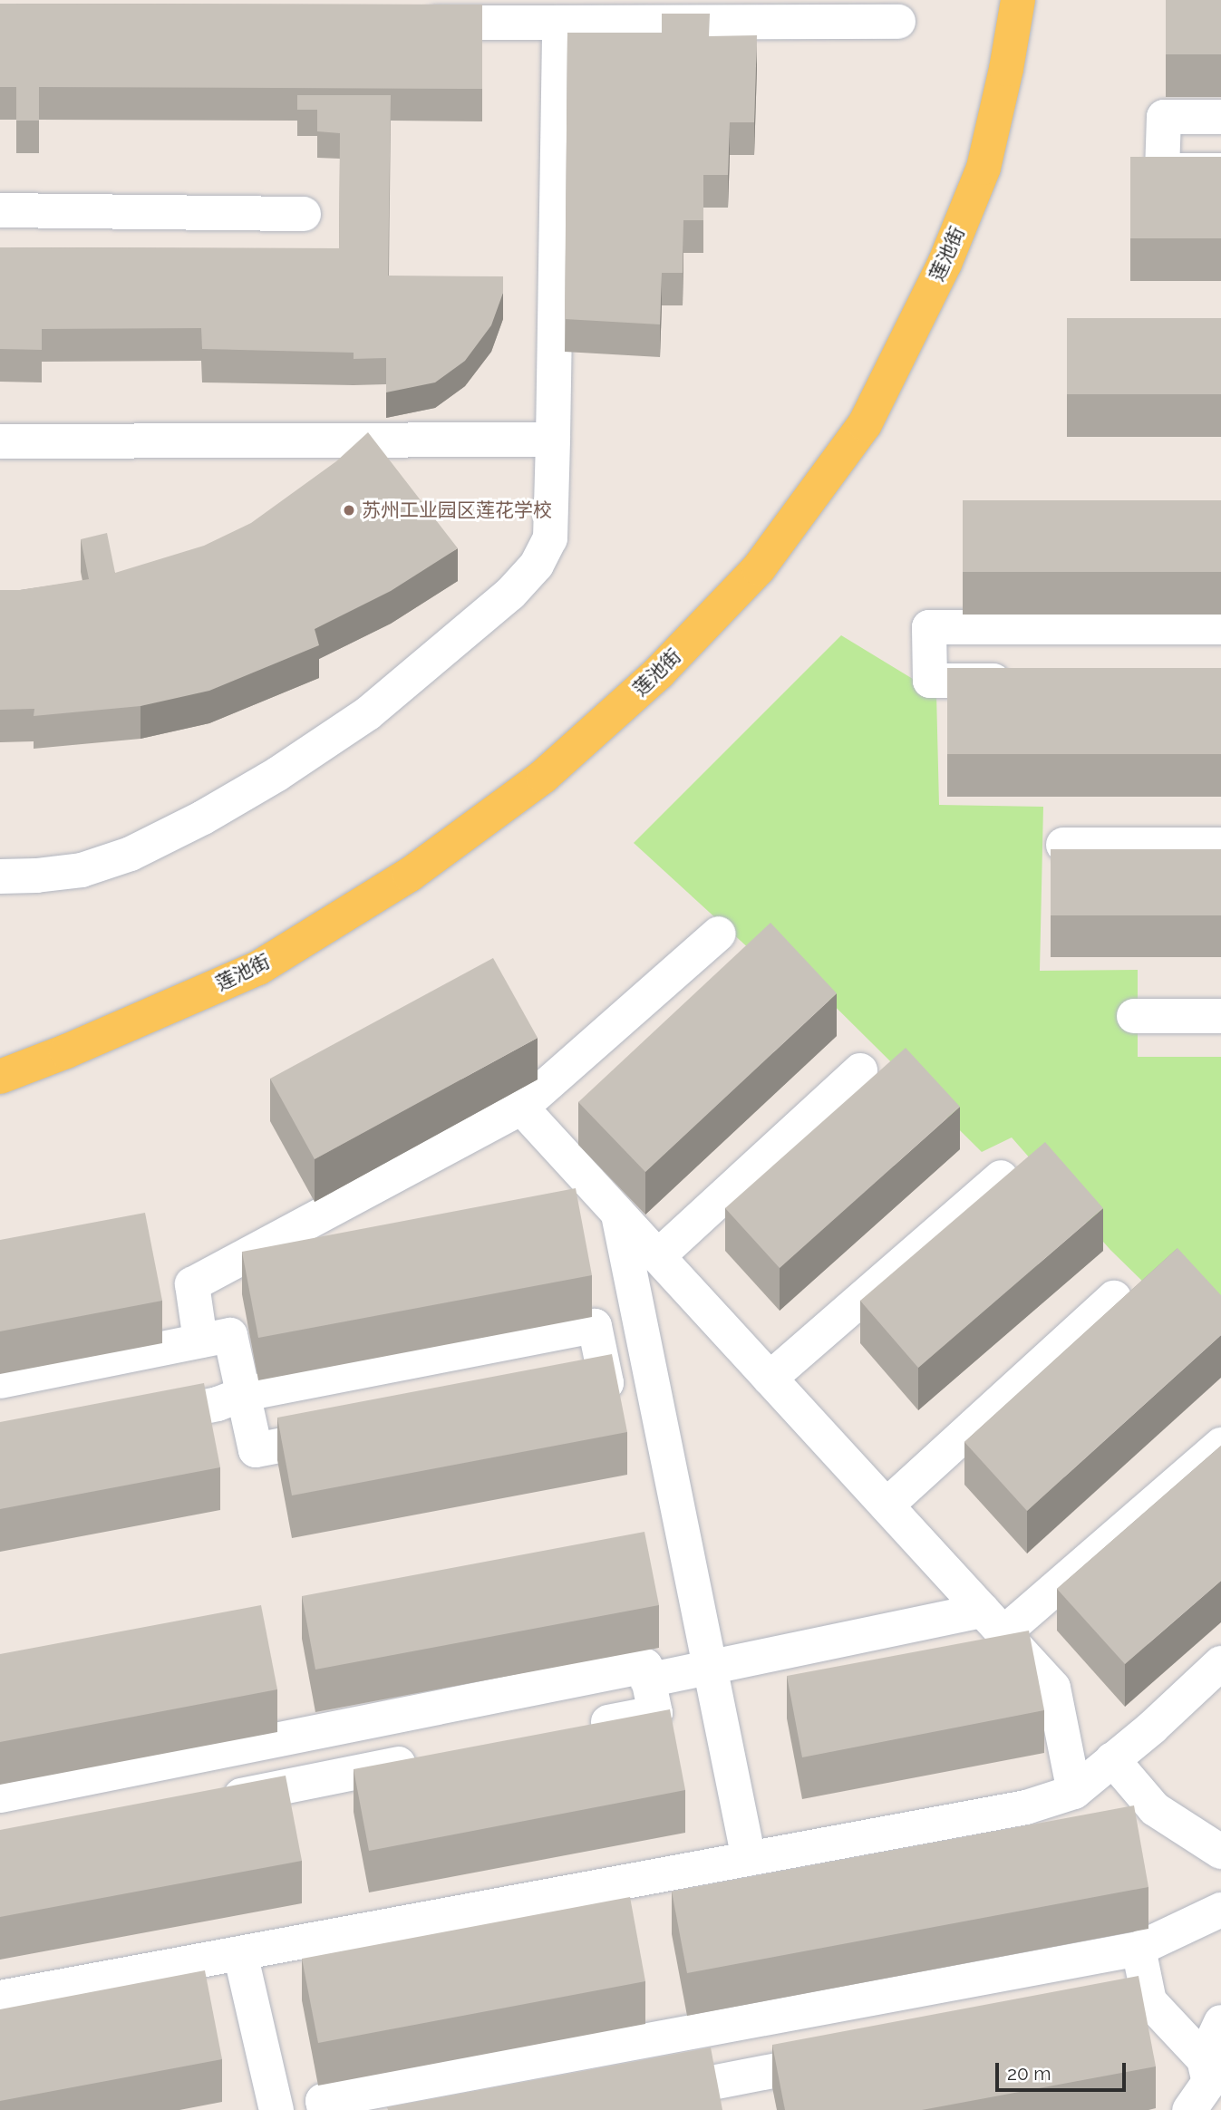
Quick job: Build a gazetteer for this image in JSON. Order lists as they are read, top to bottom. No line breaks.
{"streets":{"main road":["莲池街"]},"places":["苏州工业园区莲花学校"],"scale_bar":"20 m"}
